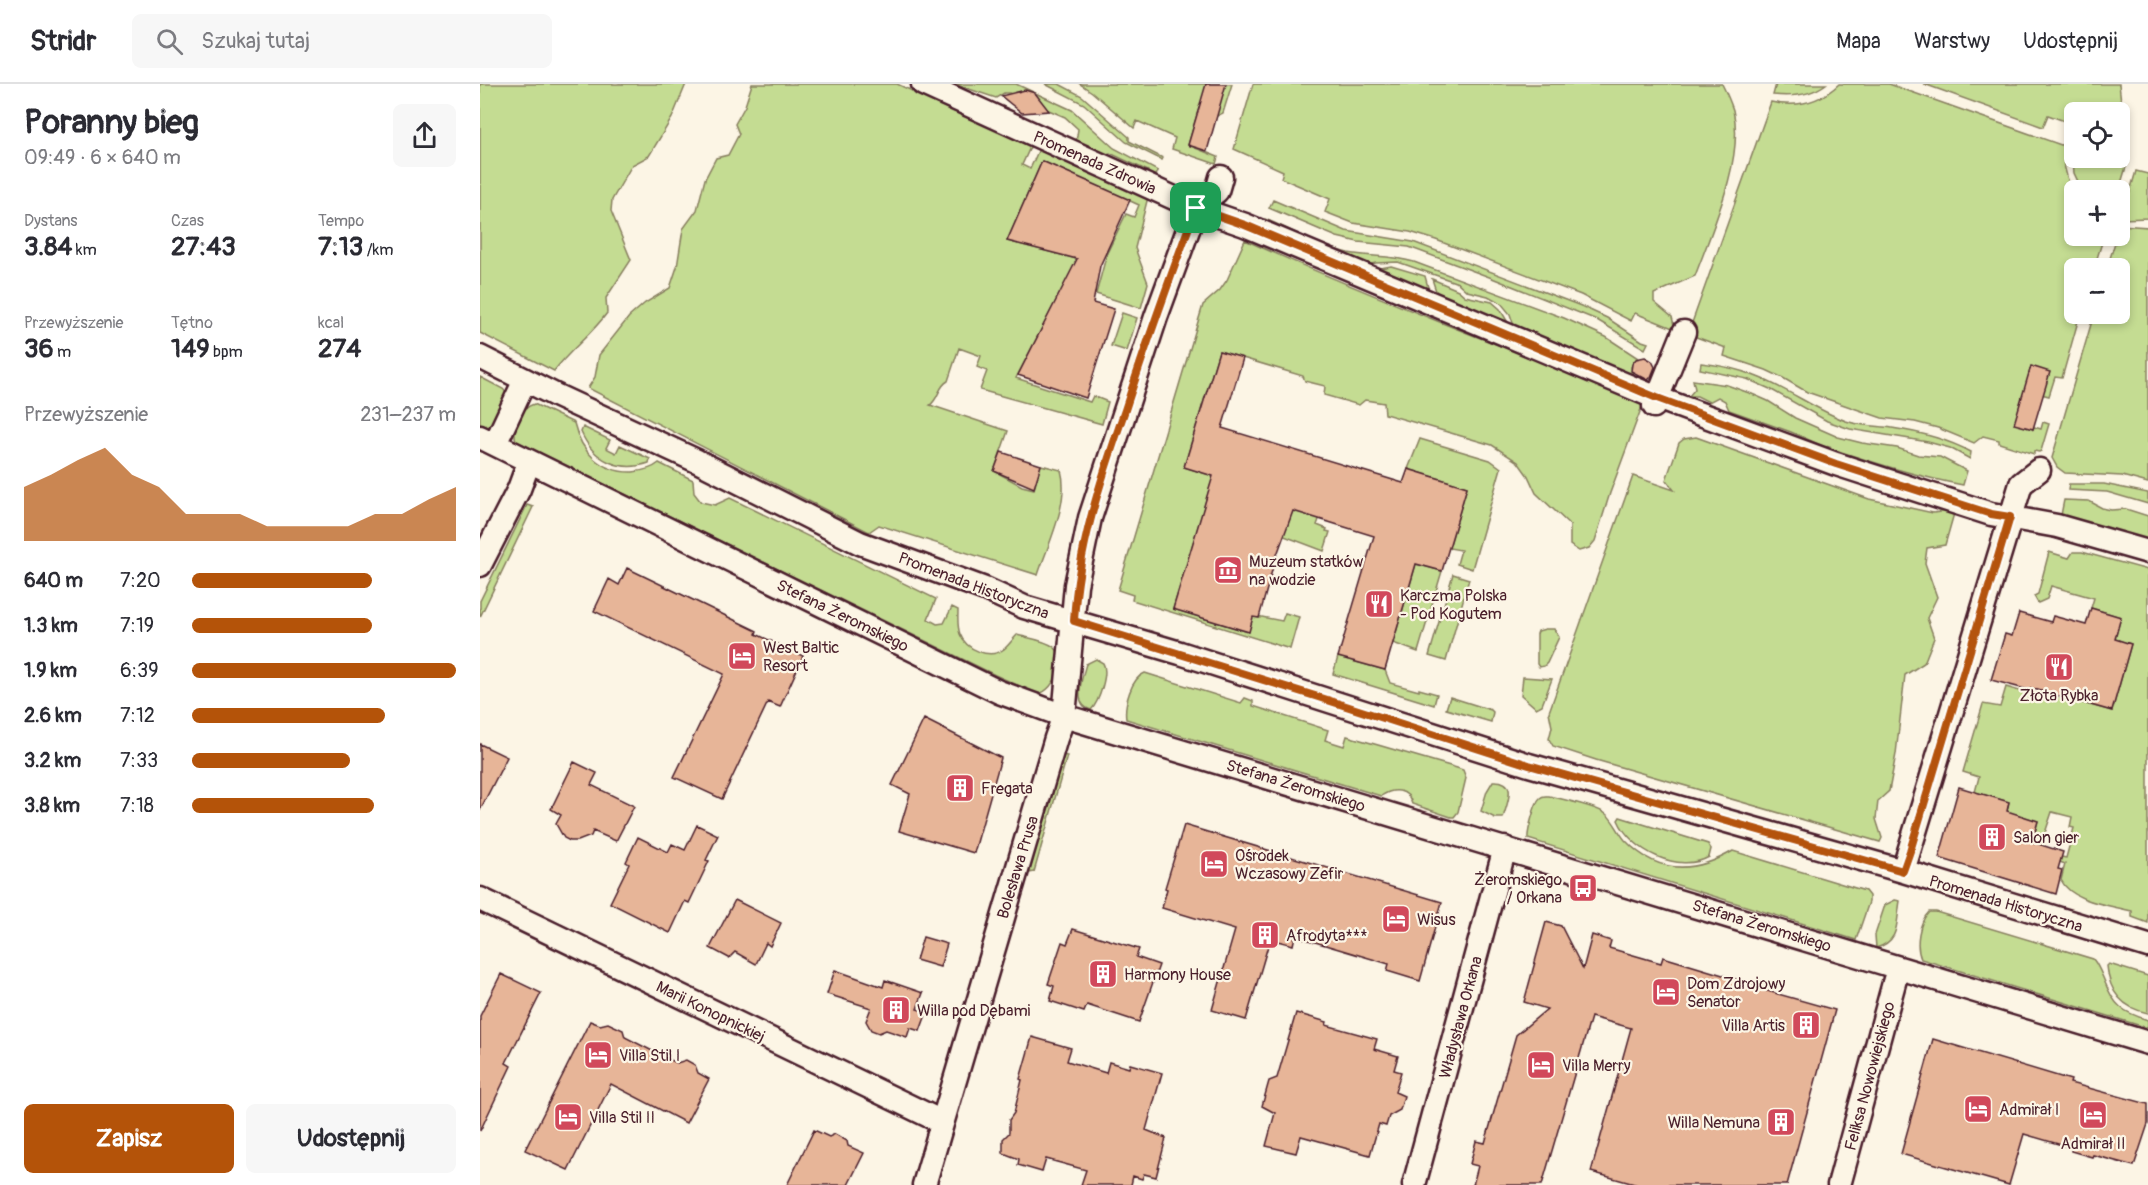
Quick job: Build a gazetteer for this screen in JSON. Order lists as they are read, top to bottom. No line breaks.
{"streets":{"street":["Promenada Zdrowia","Promenada Historyczna","Stefana Żeromskiego","Bolesława Prusa","Marii Konopnickiej","Władysława Orkana","Feliksa Nowowiejskiego"]},"crossings":[["Promenada Zdrowia","Bolesława Prusa"],["Promenada Historyczna","Bolesława Prusa"],["Stefana Żeromskiego","Bolesława Prusa"],["Stefana Żeromskiego","Władysława Orkana"],["Stefana Żeromskiego","Feliksa Nowowiejskiego"],["Bolesława Prusa","Marii Konopnickiej"]],"places":{"museum":["Muzeum statków na wodzie"],"restaurant":["Karczma Polska - Pod Kogutem","Złota Rybka"],"hotel":["West Baltic Resort","Ośrodek Wczasowy Zefir","Wisus","Dom Zdrojowy Senator","Villa Stil I","Villa Merry","Admirał I","Admirał II","Villa Stil II"],"building":["Fregata","Salon gier","Afrodyta***","Harmony House","Willa pod Dębami","Villa Artis","Willa Nemuna"],"bus stop":["Żeromskiego / Orkana"]},"page":{"header":"Stridr","search":"Szukaj tutaj","nav":["Mapa","Warstwy","Udostępnij"],"heading":["Poranny bieg","09:49 · 6 × 640 m"],"map_buttons":["+","−"],"stats":[["Dystans","3.84 km"],["Czas","27:43"],["Tempo","7:13 /km"],["Przewyższenie","36 m"],["Tętno","149 bpm"],["kcal","274"]],"chart":["Przewyższenie","231–237 m"],"list":[{"name":"640 m","note":"7:20"},{"name":"1.3 km","note":"7:19"},{"name":"1.9 km","note":"6:39"},{"name":"2.6 km","note":"7:12"},{"name":"3.2 km","note":"7:33"},{"name":"3.8 km","note":"7:18"}],"buttons":["Zapisz","Udostępnij"]}}
